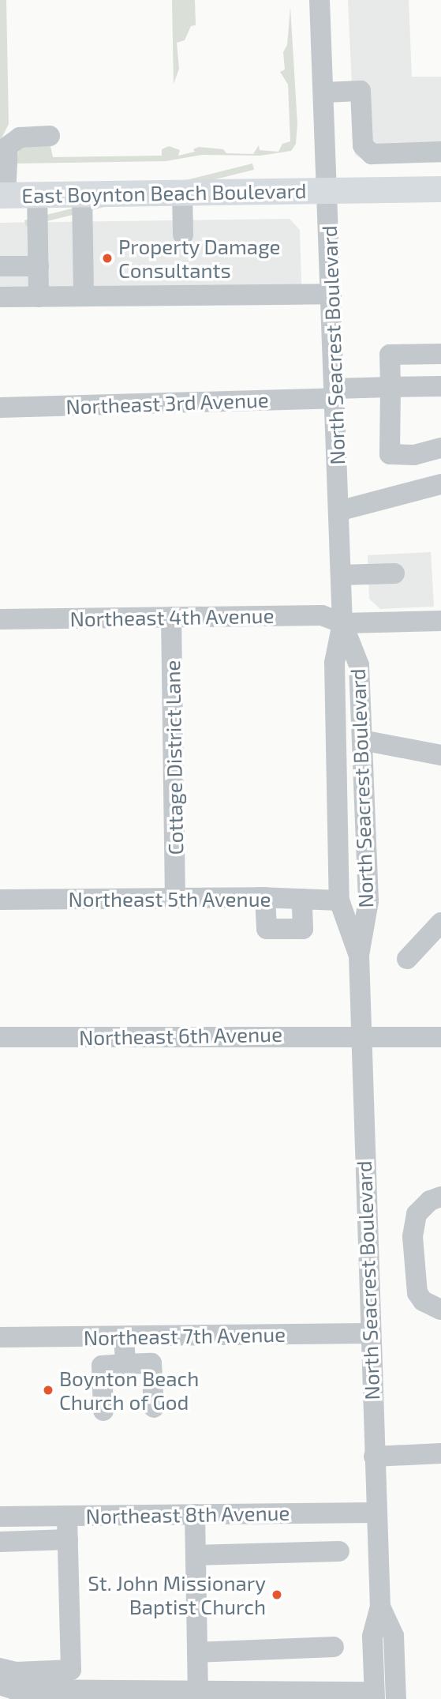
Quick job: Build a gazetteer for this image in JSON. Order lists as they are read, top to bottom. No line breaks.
{"streets":{"main road":["East Boynton Beach Boulevard"],"street":["North Seacrest Boulevard","Northeast 3rd Avenue","Northeast 4th Avenue","Cottage District Lane","Northeast 5th Avenue","Northeast 6th Avenue","Northeast 7th Avenue","Northeast 8th Avenue"]},"crossings":[["East Boynton Beach Boulevard","North Seacrest Boulevard"],["North Seacrest Boulevard","Northeast 3rd Avenue"],["North Seacrest Boulevard","Northeast 4th Avenue"],["North Seacrest Boulevard","Northeast 5th Avenue"],["North Seacrest Boulevard","Northeast 6th Avenue"],["North Seacrest Boulevard","Northeast 7th Avenue"],["North Seacrest Boulevard","Northeast 8th Avenue"],["Northeast 4th Avenue","Cottage District Lane"],["Cottage District Lane","Northeast 5th Avenue"]],"places":["Property Damage Consultants","Boynton Beach Church of God","St. John Missionary Baptist Church"]}
